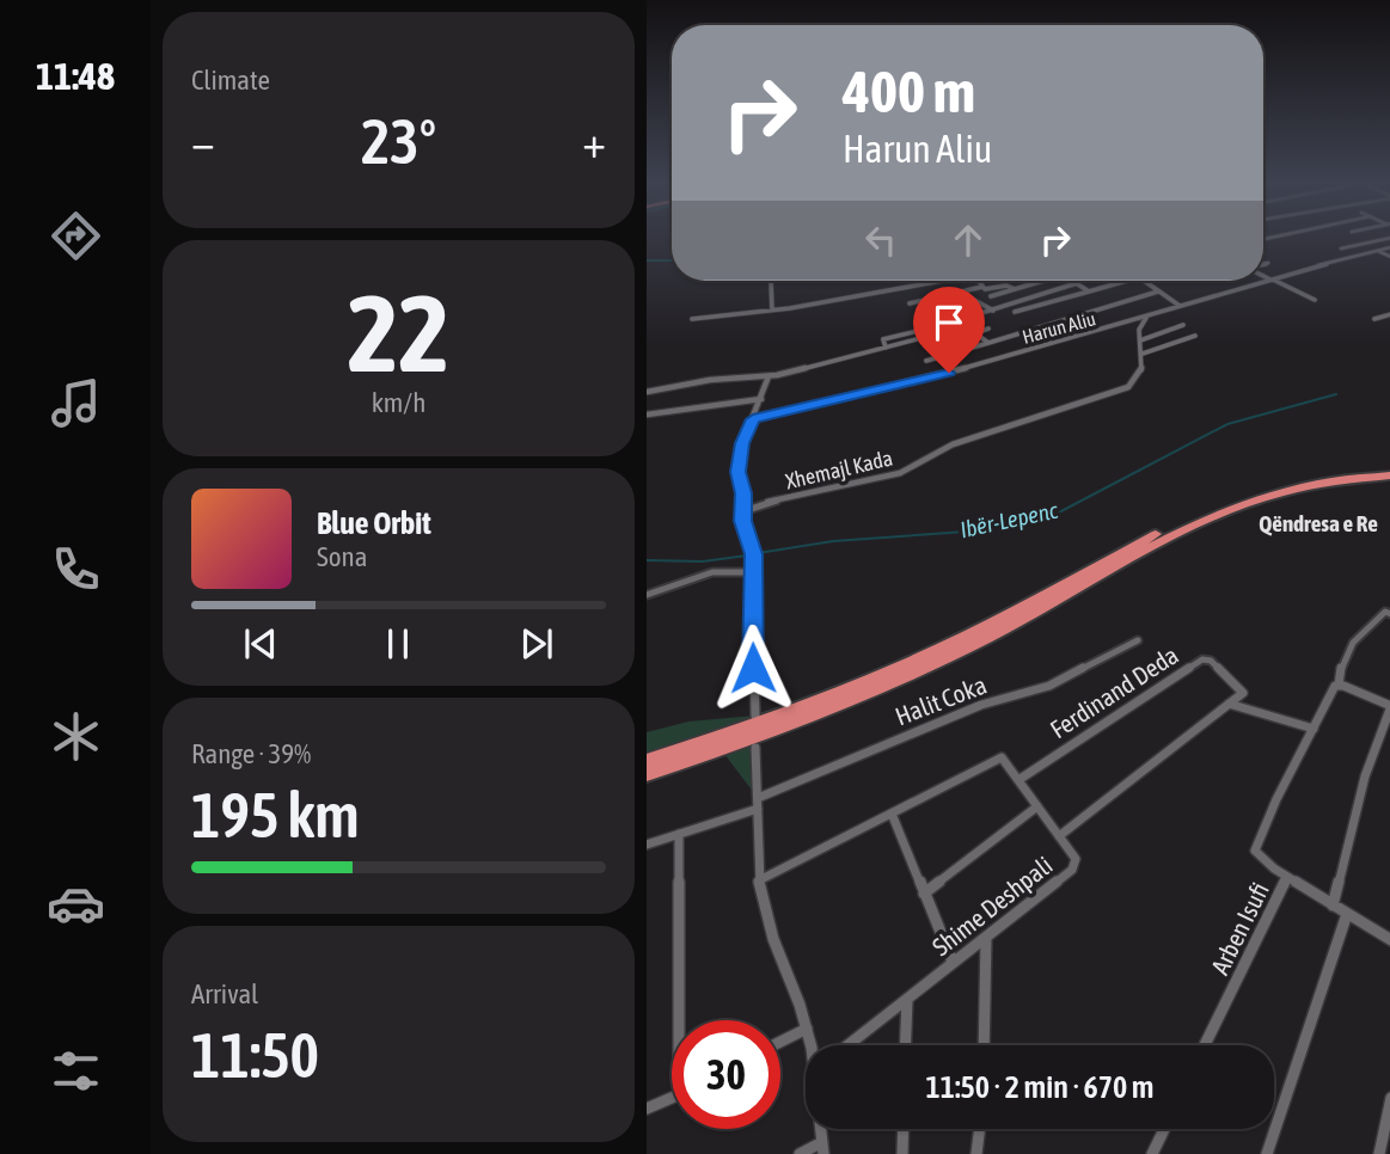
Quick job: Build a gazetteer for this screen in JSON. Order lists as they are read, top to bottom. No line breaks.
{"streets":{"street":["Harun Aliu","Xhemajl Kada","Ferdinand Deda","Halit Coka","Shime Deshpali","Arben Isufi"]},"crossings":[["Ferdinand Deda","Shime Deshpali"]],"districts":["Qëndresa e Re"],"water":["Ibër-Lepenc"],"page":{"tabs":"11:48","tile":["Climate",["22","km/h"],["Range · 39%","195 km"],["Arrival","11:50"]],"turn":["400 m","Harun Aliu"],"heat":["−","23°","+"],"song":["Blue Orbit","Sona"],"limit":"30","trip":"11:50 · 2 min · 670 m"}}
